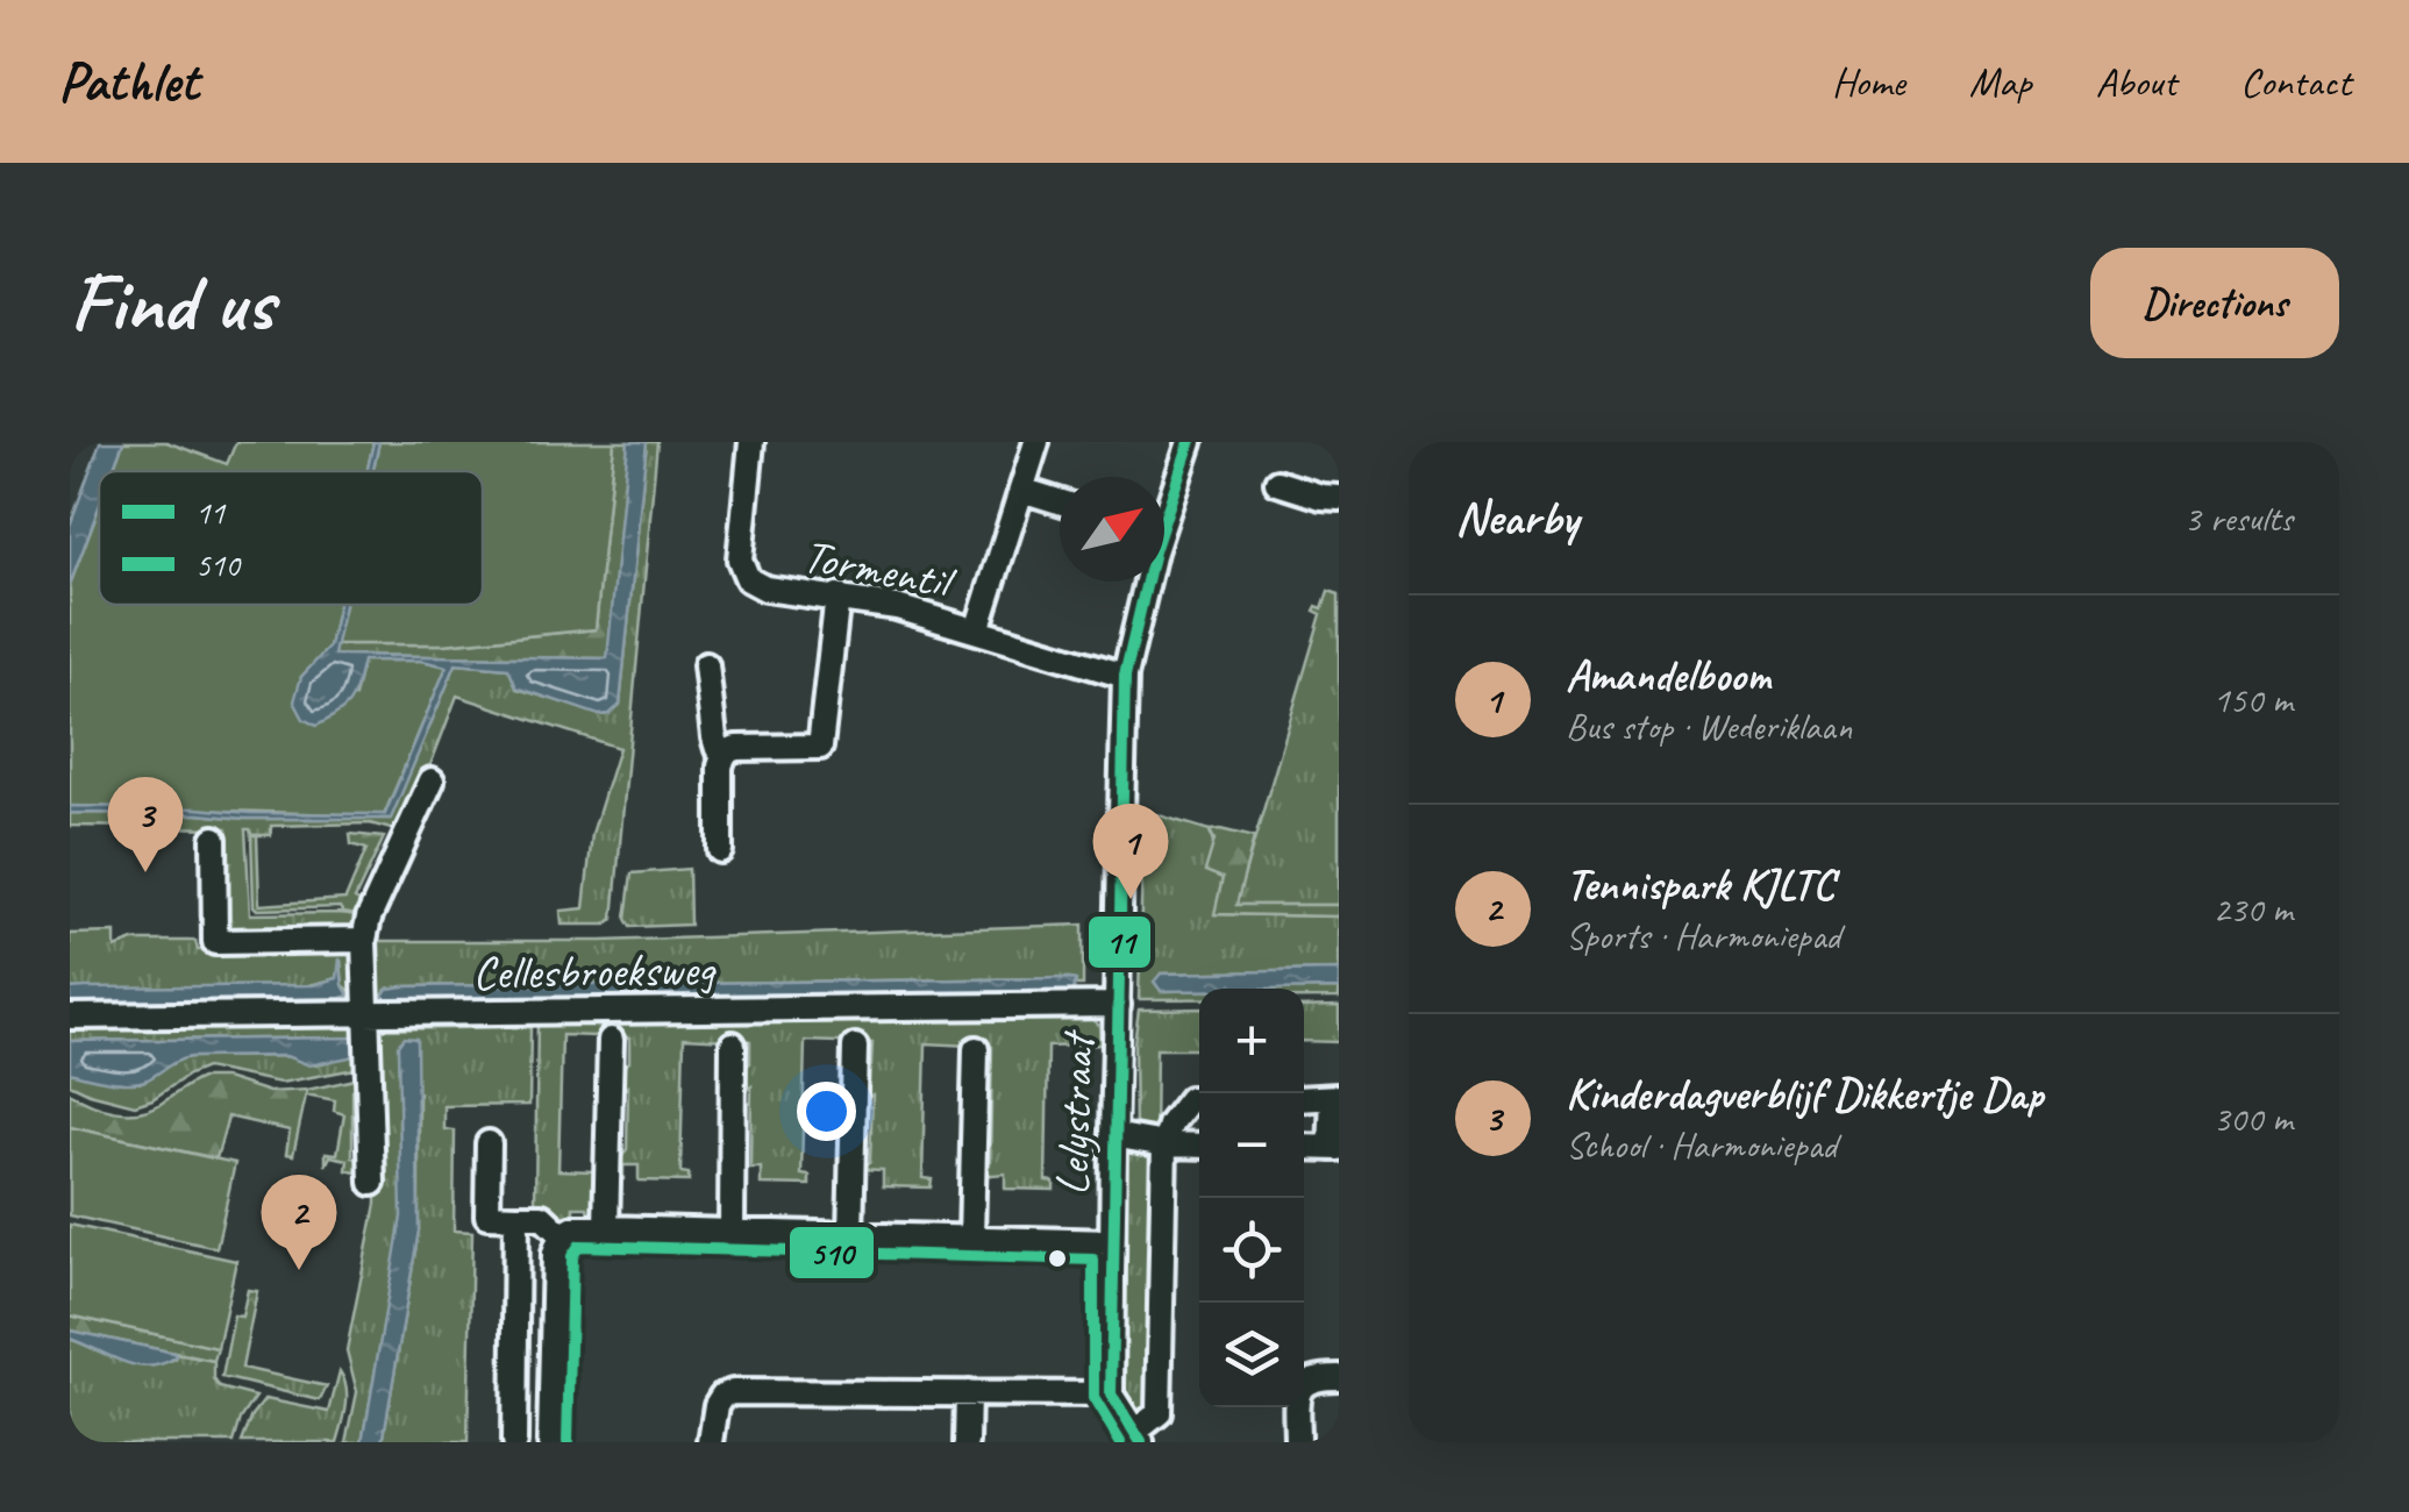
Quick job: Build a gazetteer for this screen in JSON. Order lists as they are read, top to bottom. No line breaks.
{"streets":{"street":["Tormentil","Cellesbroeksweg","Lelystraat"]},"crossings":[["Tormentil","Lelystraat"],["Cellesbroeksweg","Lelystraat"]],"lines":["transit line 11","transit line 510"],"legend":["11","510"],"north":"top right","page":{"header":"Pathlet","nav":["Home","Map","About","Contact"],"buttons":"Directions","title":"Find us","heading":["Nearby","3 results"],"list":[{"mark":"1","name":"Amandelboom","note":"Bus stop · Wederiklaan","value":"150 m"},{"mark":"2","name":"Tennispark KJLTC","note":"Sports · Harmoniepad","value":"230 m"},{"mark":"3","name":"Kinderdagverblijf Dikkertje Dap","note":"School · Harmoniepad","value":"300 m"}],"pins":["3","1","2"],"map_buttons":["+","−"]}}
